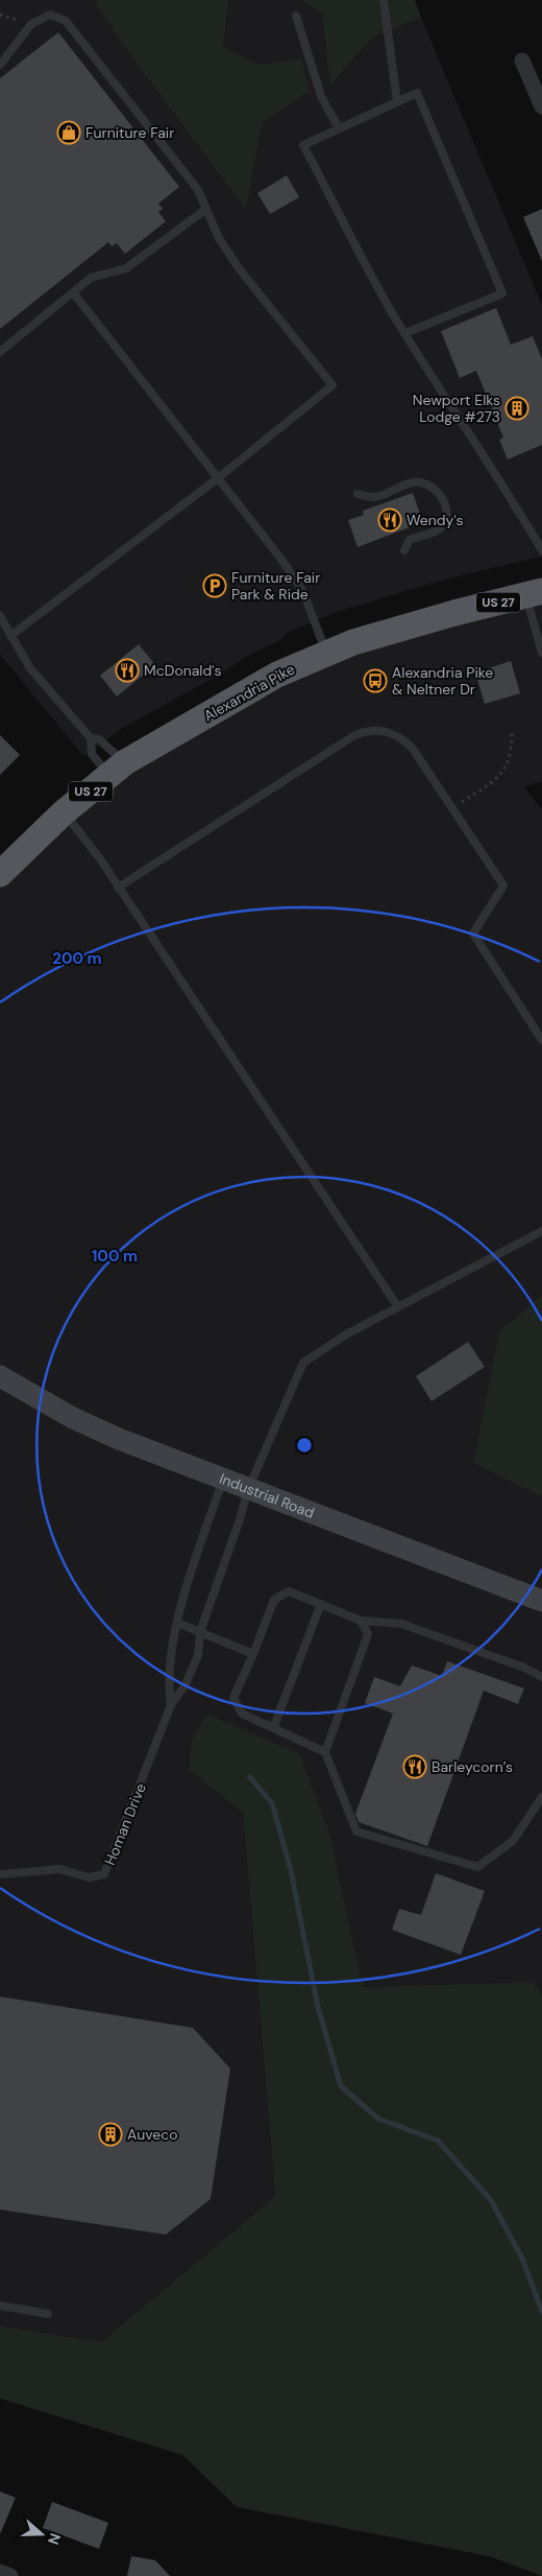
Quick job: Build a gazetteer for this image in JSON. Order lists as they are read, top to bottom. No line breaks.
{"streets":{"highway":["US 27","Alexandria Pike"],"main road":["Industrial Road"],"lane":["Homan Drive"]},"crossings":[["Industrial Road","Homan Drive"]],"places":{"shop":["Furniture Fair"],"building":["Newport Elks Lodge #273","Auveco"],"restaurant":["Wendy's","McDonald's","Barleycorn’s"],"parking":["Furniture Fair Park & Ride"],"bus stop":["Alexandria Pike & Neltner Dr"]},"north":"right","rings":["200 m","100 m"]}
